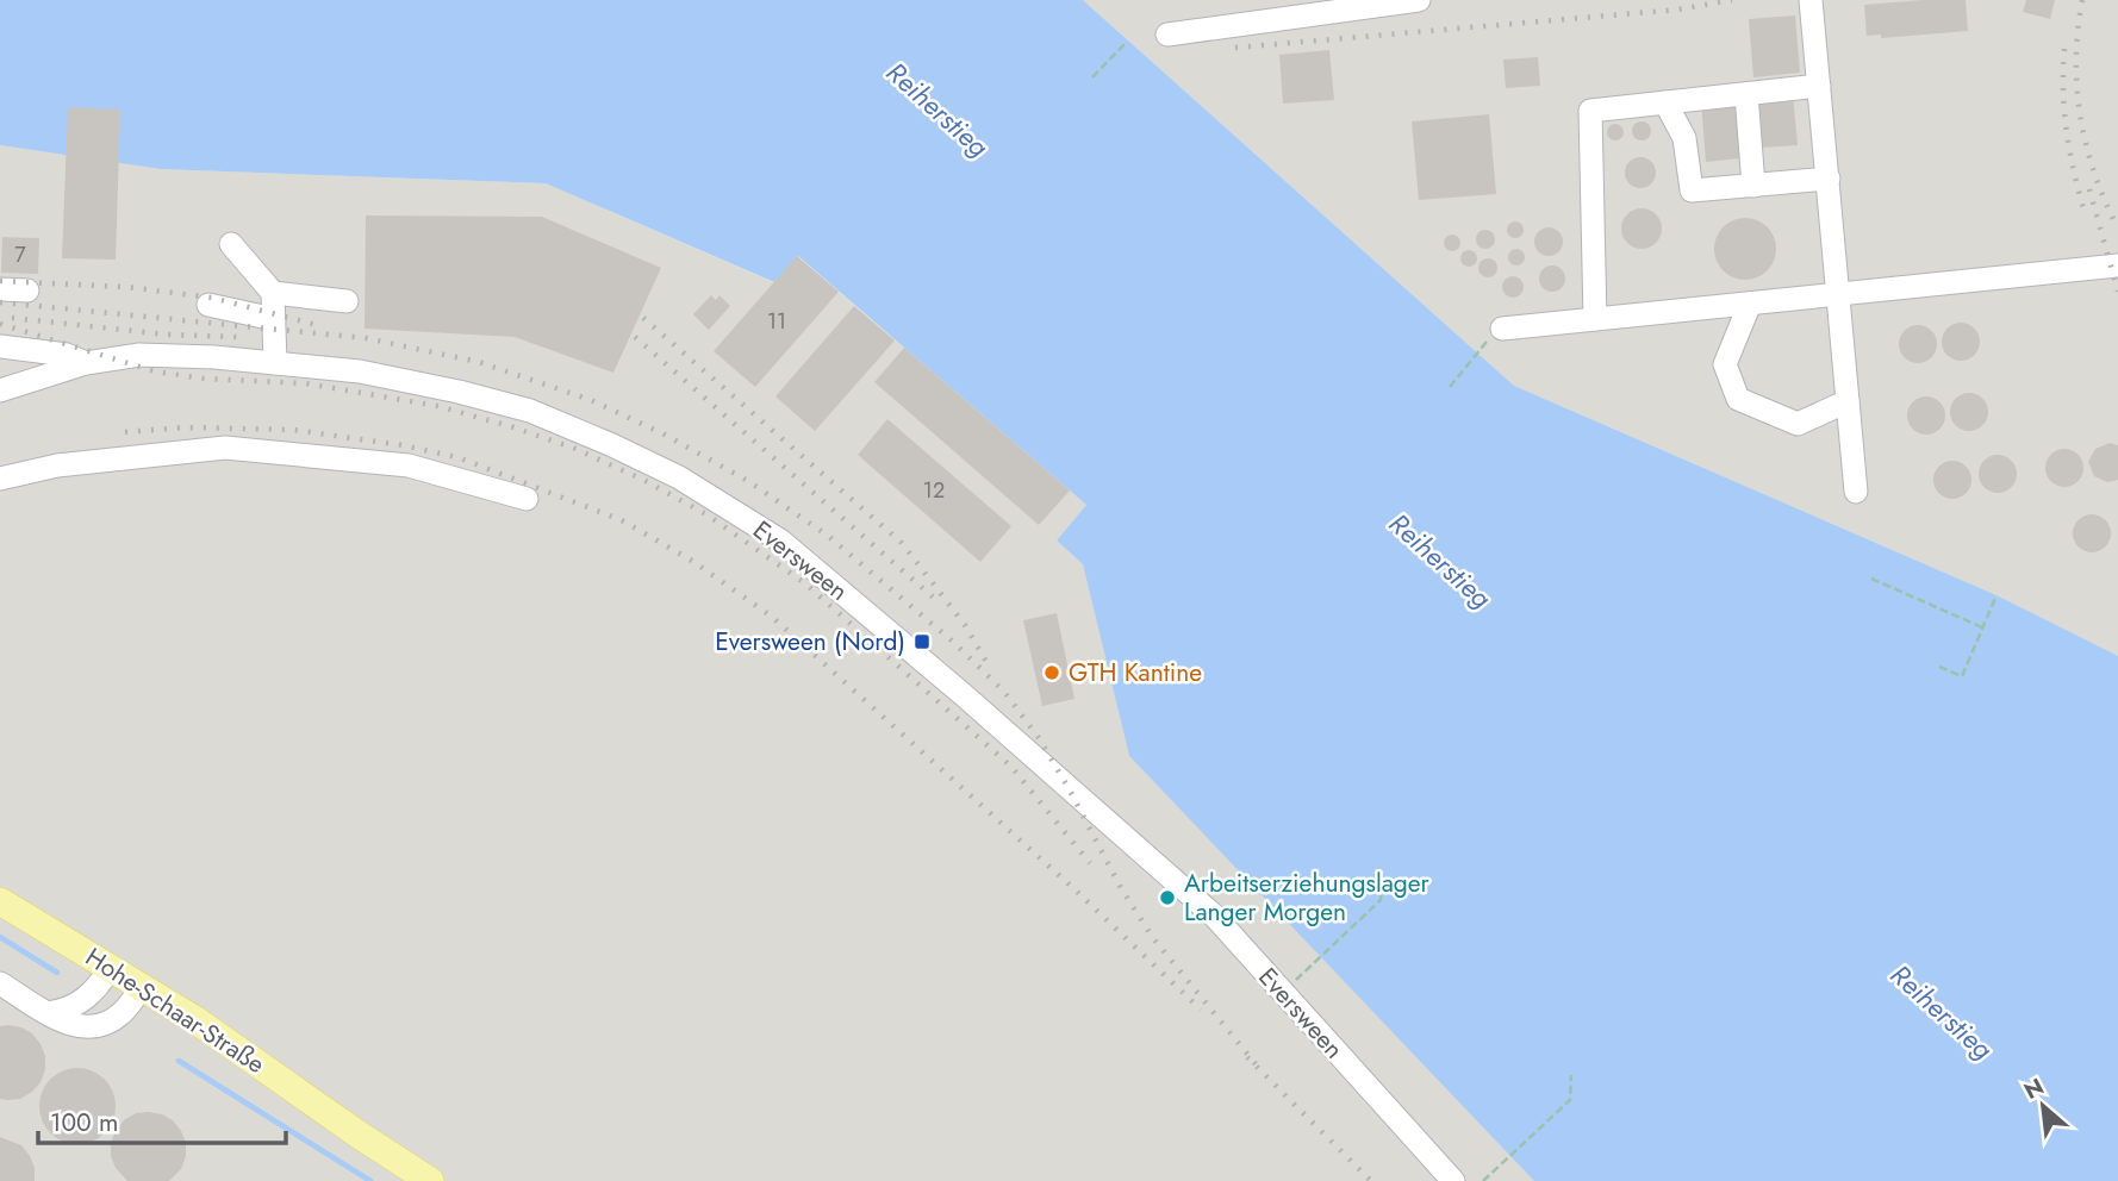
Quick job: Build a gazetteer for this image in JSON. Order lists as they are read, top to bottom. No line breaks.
{"streets":{"main road":["Hohe-Schaar-Straße"],"street":["Eversween"]},"water":["Reiherstieg"],"places":{"transit":["Eversween (Nord)"],"other":["GTH Kantine","Arbeitserziehungslager Langer Morgen"]},"house_numbers":["7","11","12"],"scale_bar":"100 m","north":"top left"}
